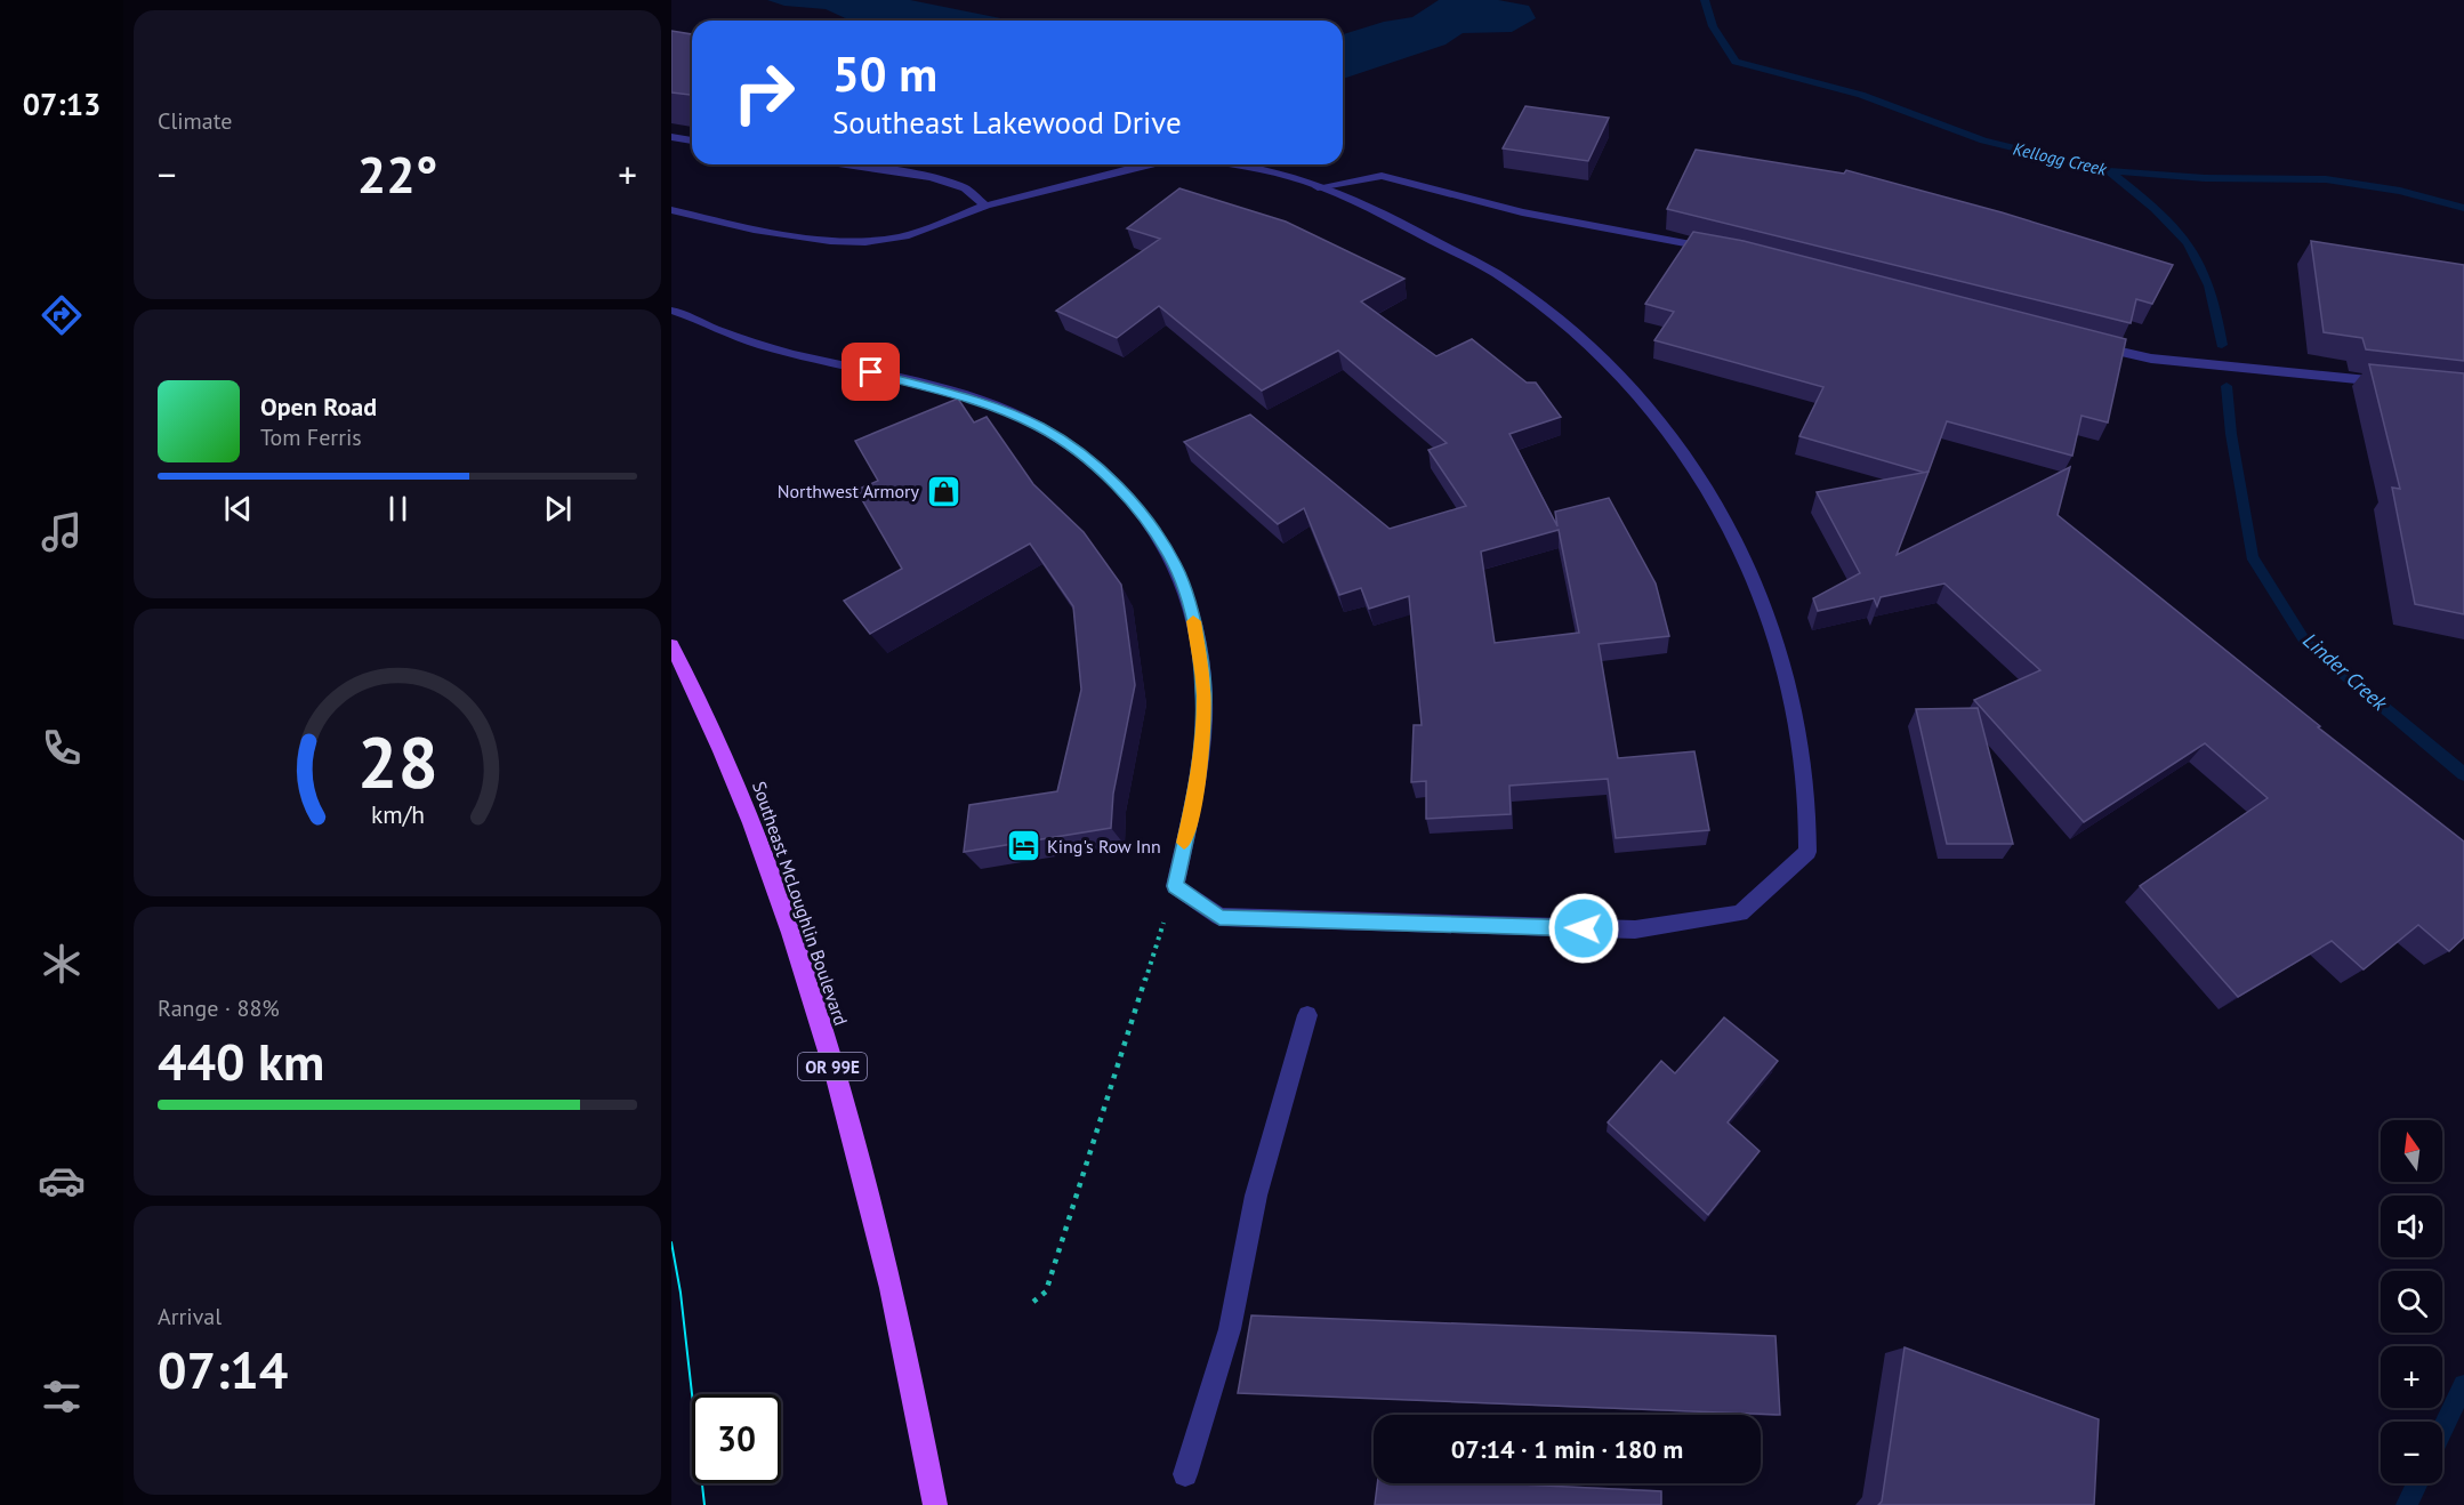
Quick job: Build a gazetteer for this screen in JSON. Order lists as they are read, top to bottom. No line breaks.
{"streets":{"main road":["Southeast McLoughlin Boulevard","OR 99E"]},"water":["Kellogg Creek","Linder Creek"],"places":{"shop":["Northwest Armory"],"hotel":["King's Row Inn"]},"north":"top","page":{"tabs":"07:13","tile":["Climate",["Range · 88%","440 km"],["Arrival","07:14"]],"turn":["50 m","Southeast Lakewood Drive"],"heat":["−","22°","+"],"song":["Open Road","Tom Ferris"],"map_buttons":["+","−"],"limit":"30","trip":"07:14 · 1 min · 180 m","gauge":["28","km/h"]}}
